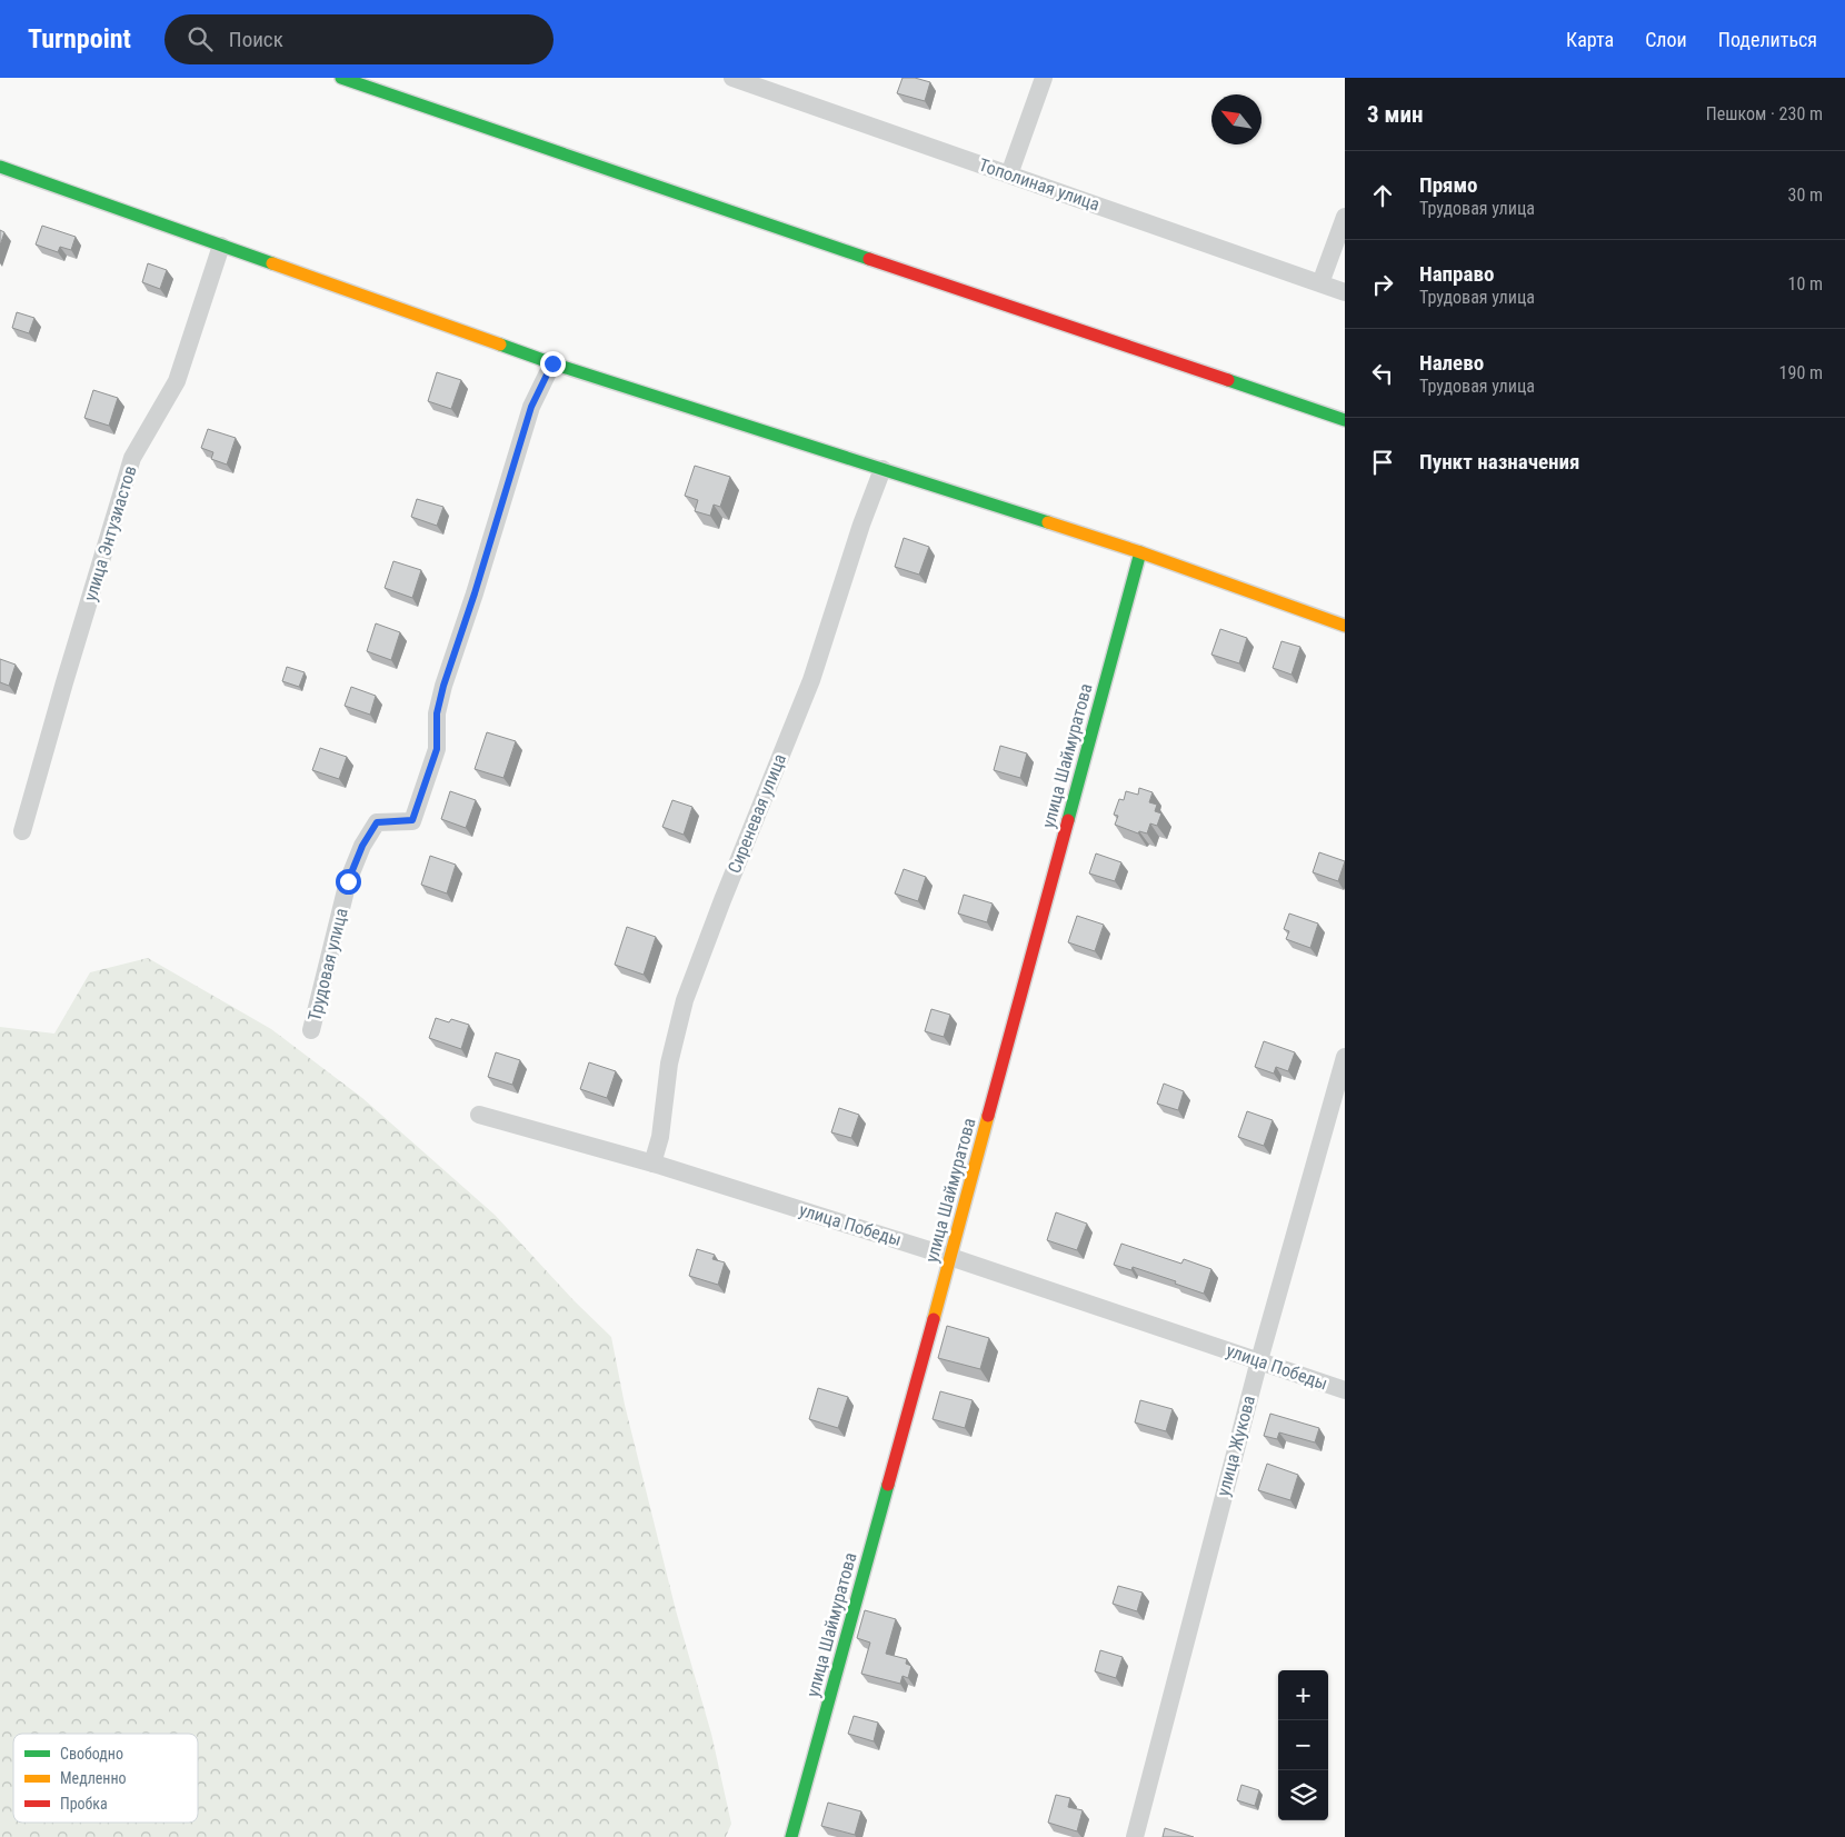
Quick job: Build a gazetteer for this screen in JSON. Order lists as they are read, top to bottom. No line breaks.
{"streets":{"street":["Тополиная улица","улица Энтузиастов","улица Шаймуратова","Сиреневая улица","Трудовая улица","улица Победы","улица Жукова"]},"crossings":[["улица Шаймуратова","улица Победы"],["Сиреневая улица","улица Победы"],["улица Победы","улица Жукова"]],"legend":["Свободно","Медленно","Пробка"],"north":"top left","page":{"header":"Turnpoint","search":"Поиск","nav":["Карта","Слои","Поделиться"],"heading":["3 мин","Пешком · 230 m"],"list":[["Прямо","Трудовая улица","30 m"],["Направо","Трудовая улица","10 m"],["Налево","Трудовая улица","190 m"],"Пункт назначения"],"map_buttons":["+","−"]}}
